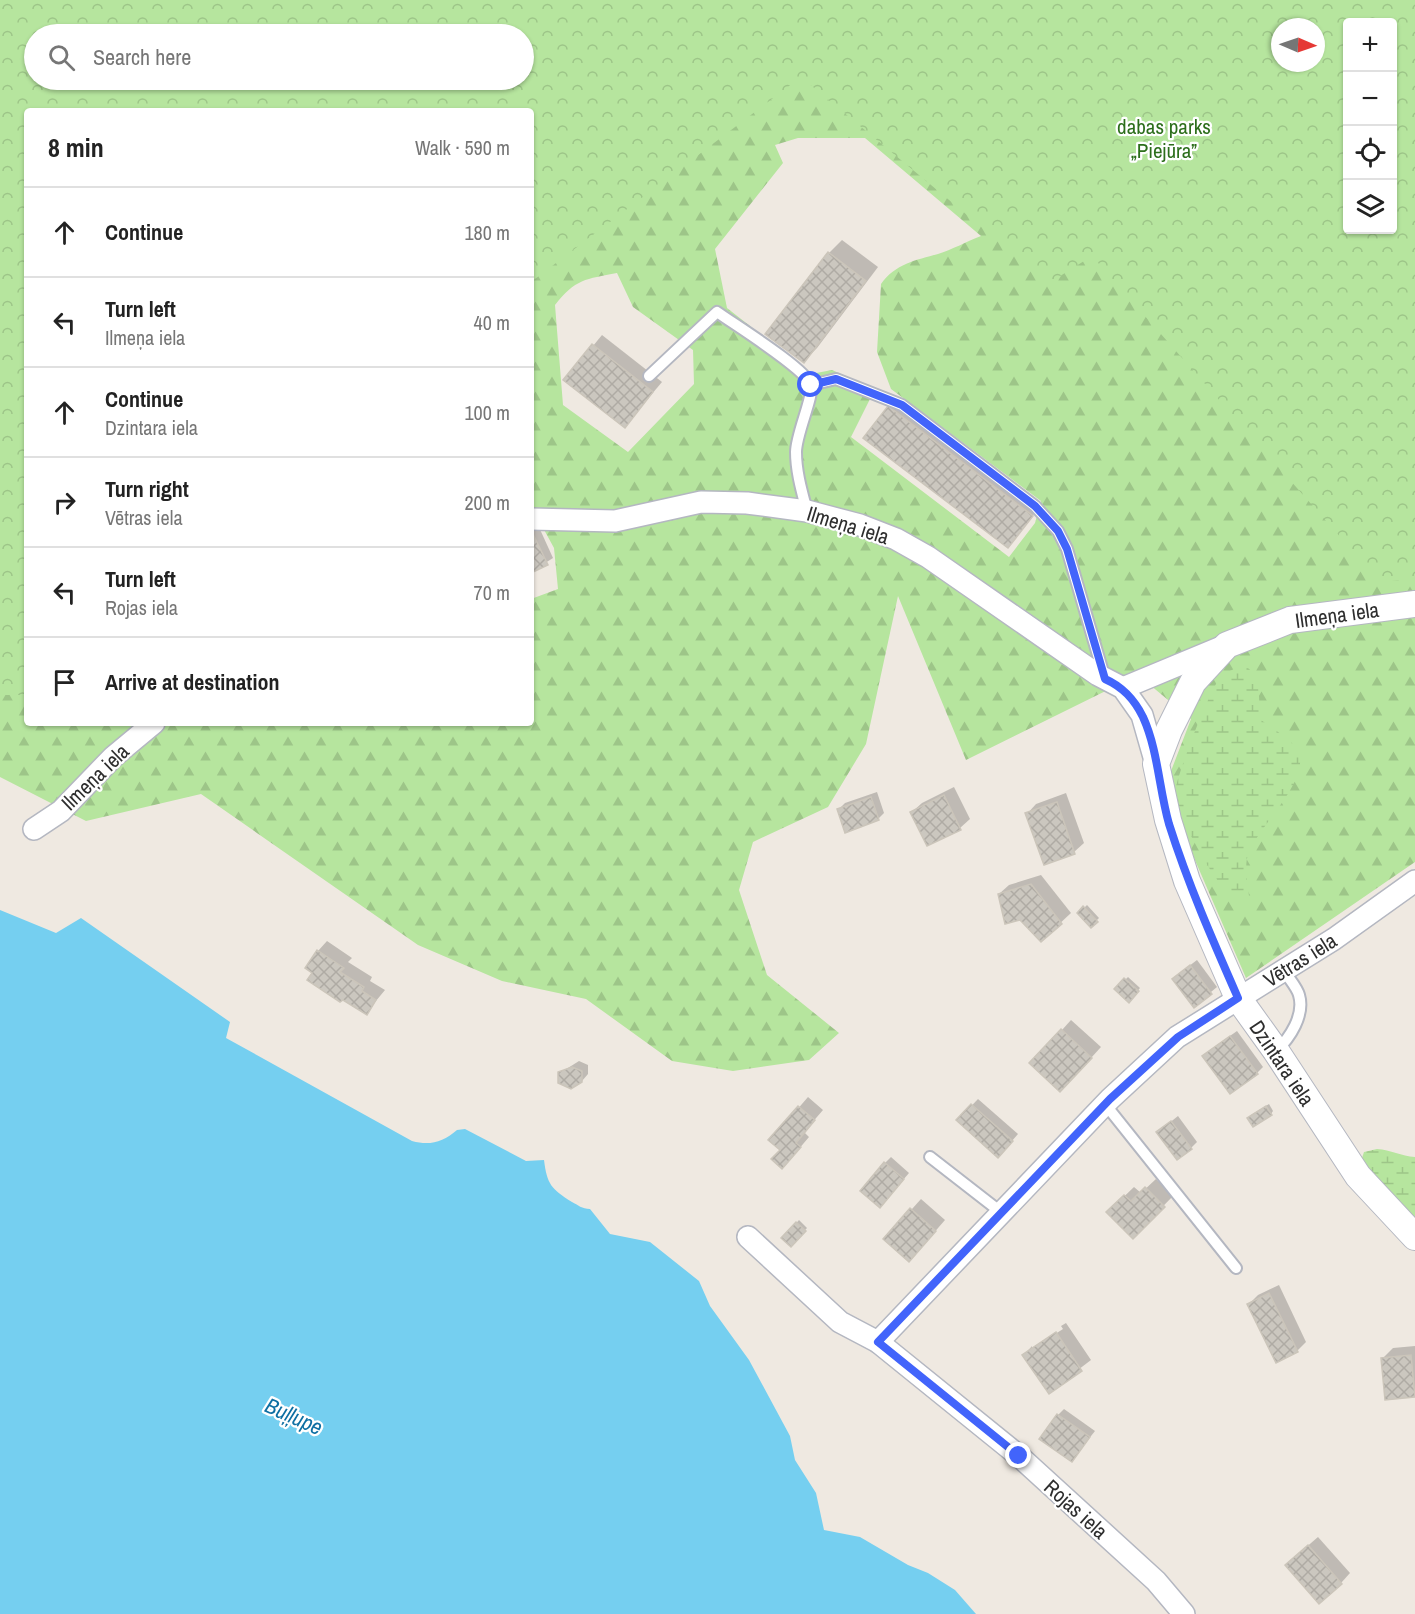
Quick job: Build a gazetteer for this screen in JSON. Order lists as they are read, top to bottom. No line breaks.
{"streets":{"street":["Ilmeņa iela","Vētras iela","Dzintara iela","Rojas iela"]},"crossings":[["Ilmeņa iela","Dzintara iela"],["Vētras iela","Dzintara iela"],["Vētras iela","Rojas iela"]],"water":["Buļļupe"],"parks":["dabas parks „Piejūra”"],"north":"right","page":{"map_buttons":["+","−"],"search":"Search here","heading":["8 min","Walk · 590 m"],"list":[["Continue","180 m"],["Turn left","Ilmeņa iela","40 m"],["Continue","Dzintara iela","100 m"],["Turn right","Vētras iela","200 m"],["Turn left","Rojas iela","70 m"],"Arrive at destination"]}}
